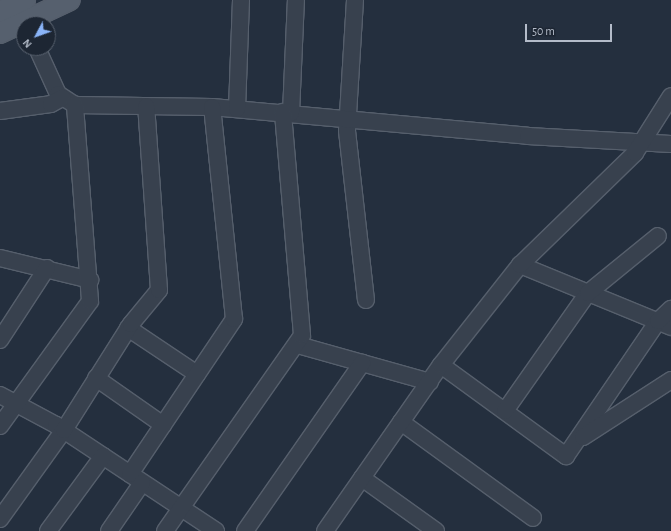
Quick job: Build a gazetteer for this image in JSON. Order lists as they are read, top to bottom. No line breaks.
{"scale_bar":"50 m","north":"bottom left"}
